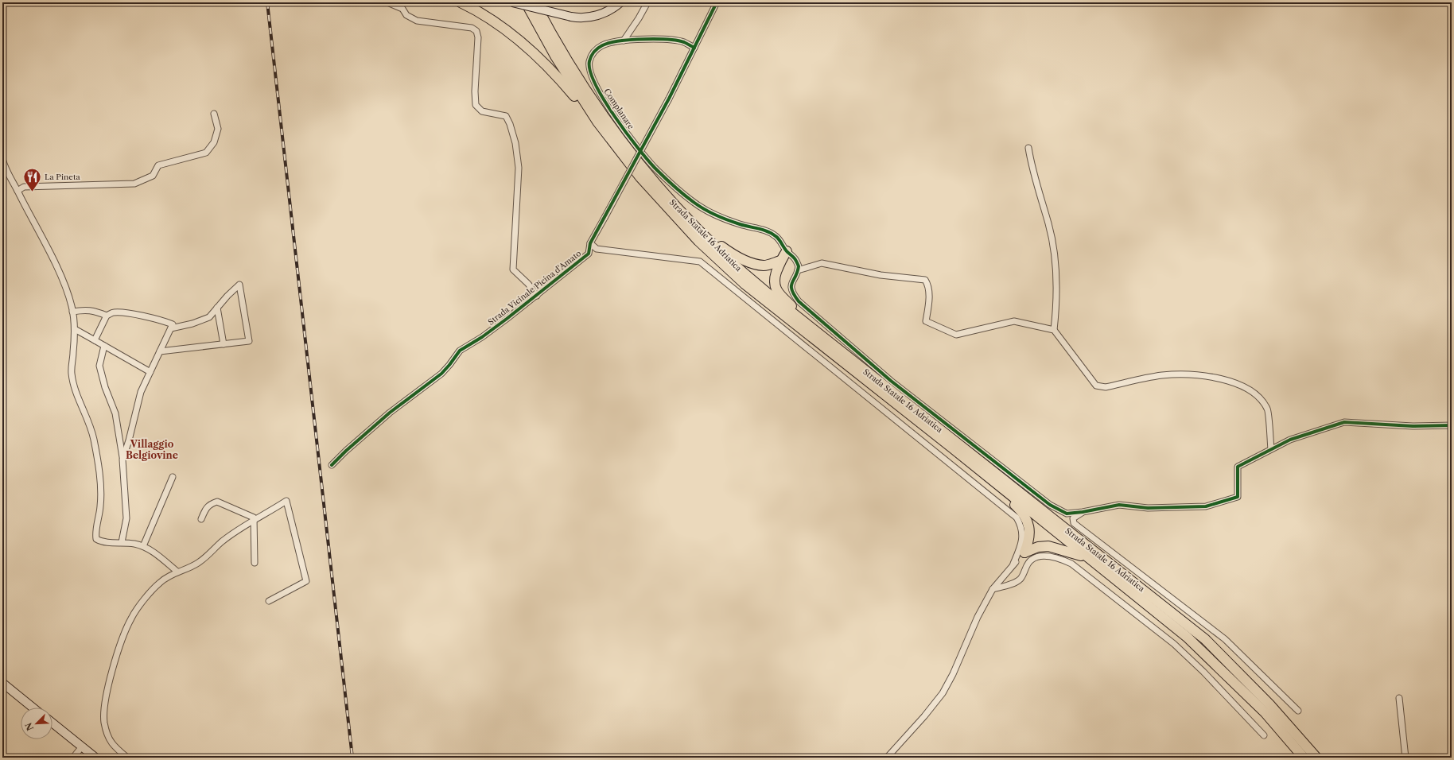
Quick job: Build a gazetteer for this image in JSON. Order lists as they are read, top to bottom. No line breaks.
{"streets":{"highway":["Strada Statale 16 Adriatica"],"street":["Complanare","Strada Vicinale Picina d'Amato"]},"crossings":[["Complanare","Strada Vicinale Picina d'Amato"]],"districts":["Villaggio Belgiovine"],"places":{"restaurant":["La Pineta"]},"north":"bottom left"}
